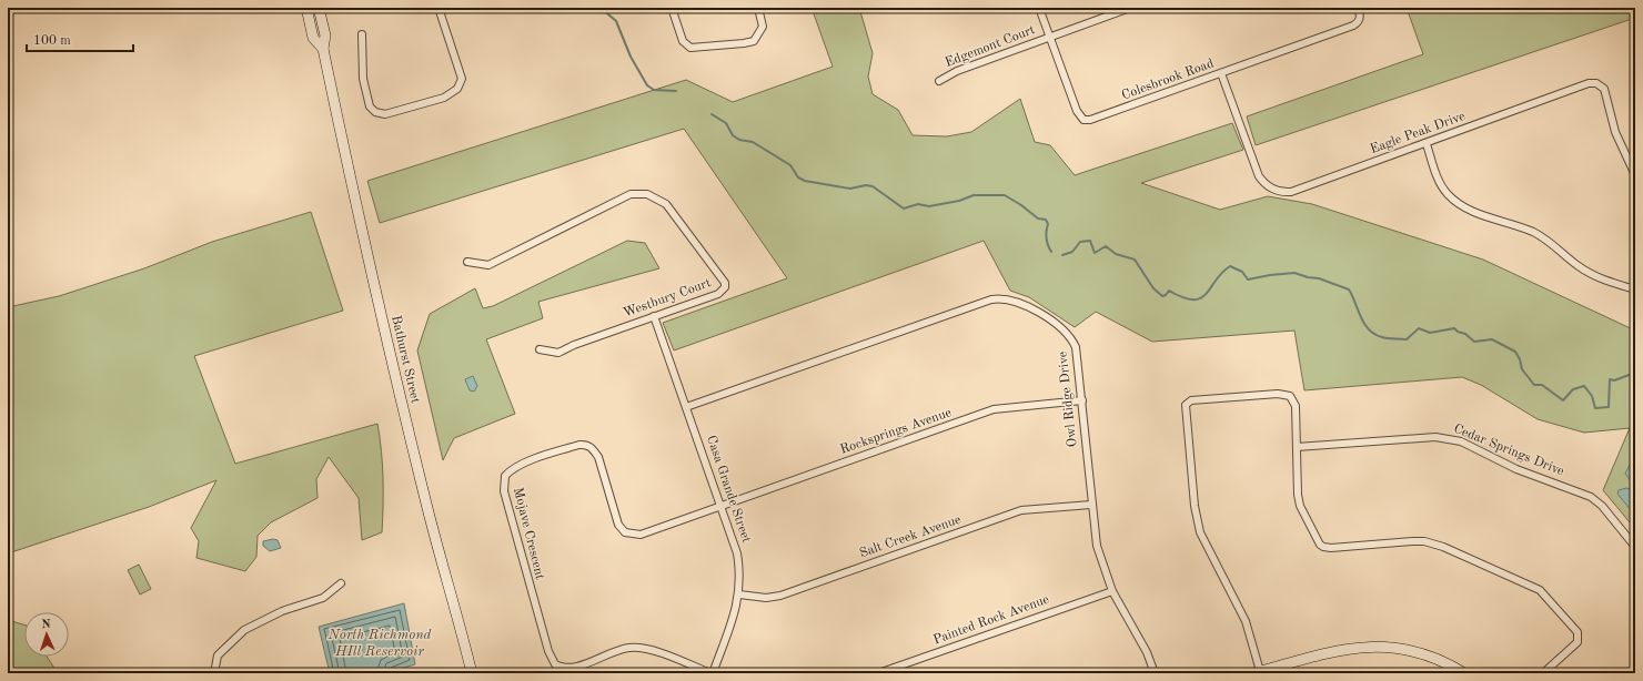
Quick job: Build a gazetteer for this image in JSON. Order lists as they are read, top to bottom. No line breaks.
{"streets":{"main road":["Bathurst Street"],"street":["Edgemont Court","Colesbrook Road","Eagle Peak Drive","Westbury Court","Owl Ridge Drive","Rocksprings Avenue","Cedar Springs Drive","Casa Grande Street","Mojave Crescent","Salt Creek Avenue","Painted Rock Avenue"]},"crossings":[["Edgemont Court","Colesbrook Road"],["Colesbrook Road","Eagle Peak Drive"],["Westbury Court","Casa Grande Street"],["Owl Ridge Drive","Rocksprings Avenue"],["Owl Ridge Drive","Casa Grande Street"],["Owl Ridge Drive","Salt Creek Avenue"],["Owl Ridge Drive","Painted Rock Avenue"],["Rocksprings Avenue","Casa Grande Street"],["Rocksprings Avenue","Mojave Crescent"],["Casa Grande Street","Mojave Crescent"],["Casa Grande Street","Salt Creek Avenue"]],"water":["North Richmond HIll Reservoir"],"scale_bar":"100 m","north":"top"}
